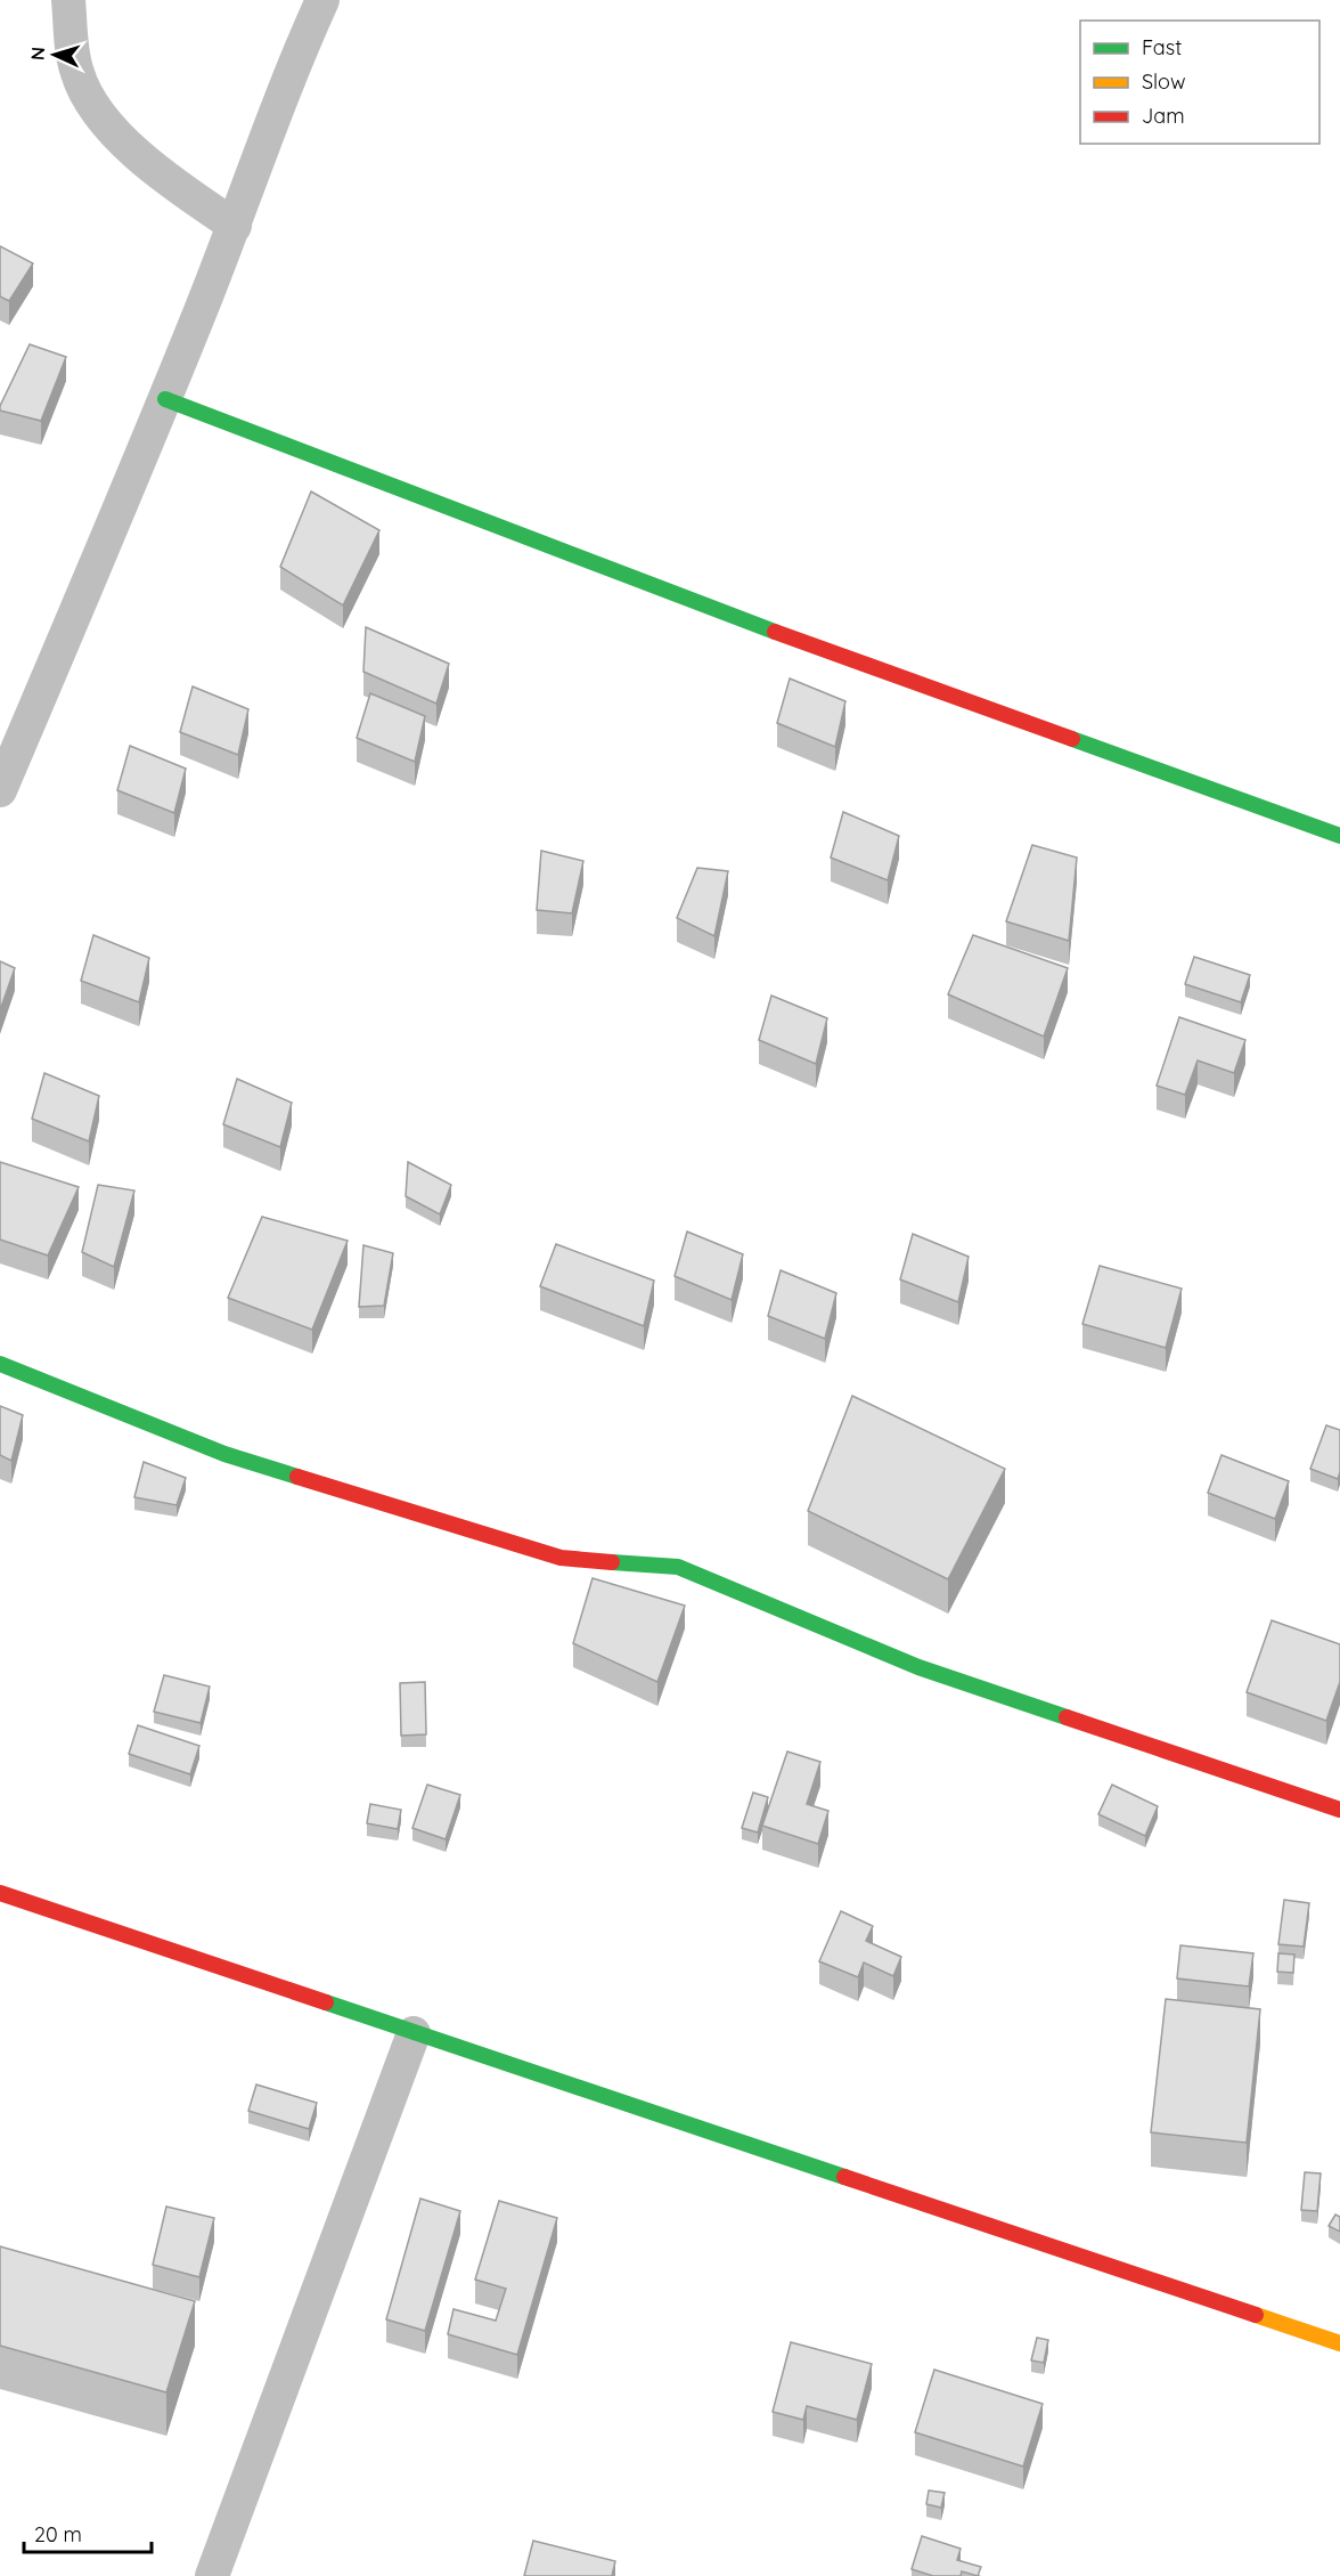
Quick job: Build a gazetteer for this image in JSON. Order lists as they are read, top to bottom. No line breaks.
{"legend":["Fast","Slow","Jam"],"scale_bar":"20 m","north":"left"}
